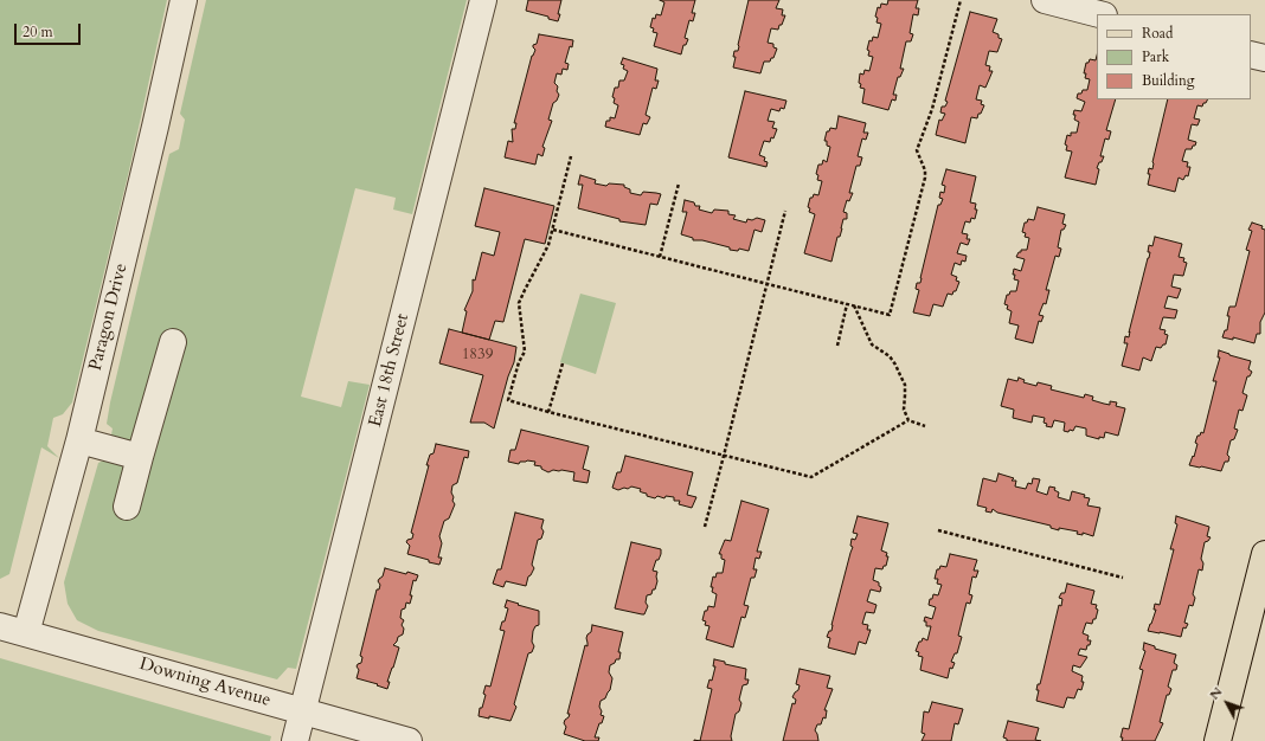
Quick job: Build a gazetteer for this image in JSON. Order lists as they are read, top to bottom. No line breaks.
{"streets":{"street":["Paragon Drive","East 18th Street","Downing Avenue"]},"crossings":[["Paragon Drive","Downing Avenue"],["East 18th Street","Downing Avenue"]],"house_numbers":["1839"],"legend":["Road","Park","Building"],"scale_bar":"20 m","north":"top left"}
